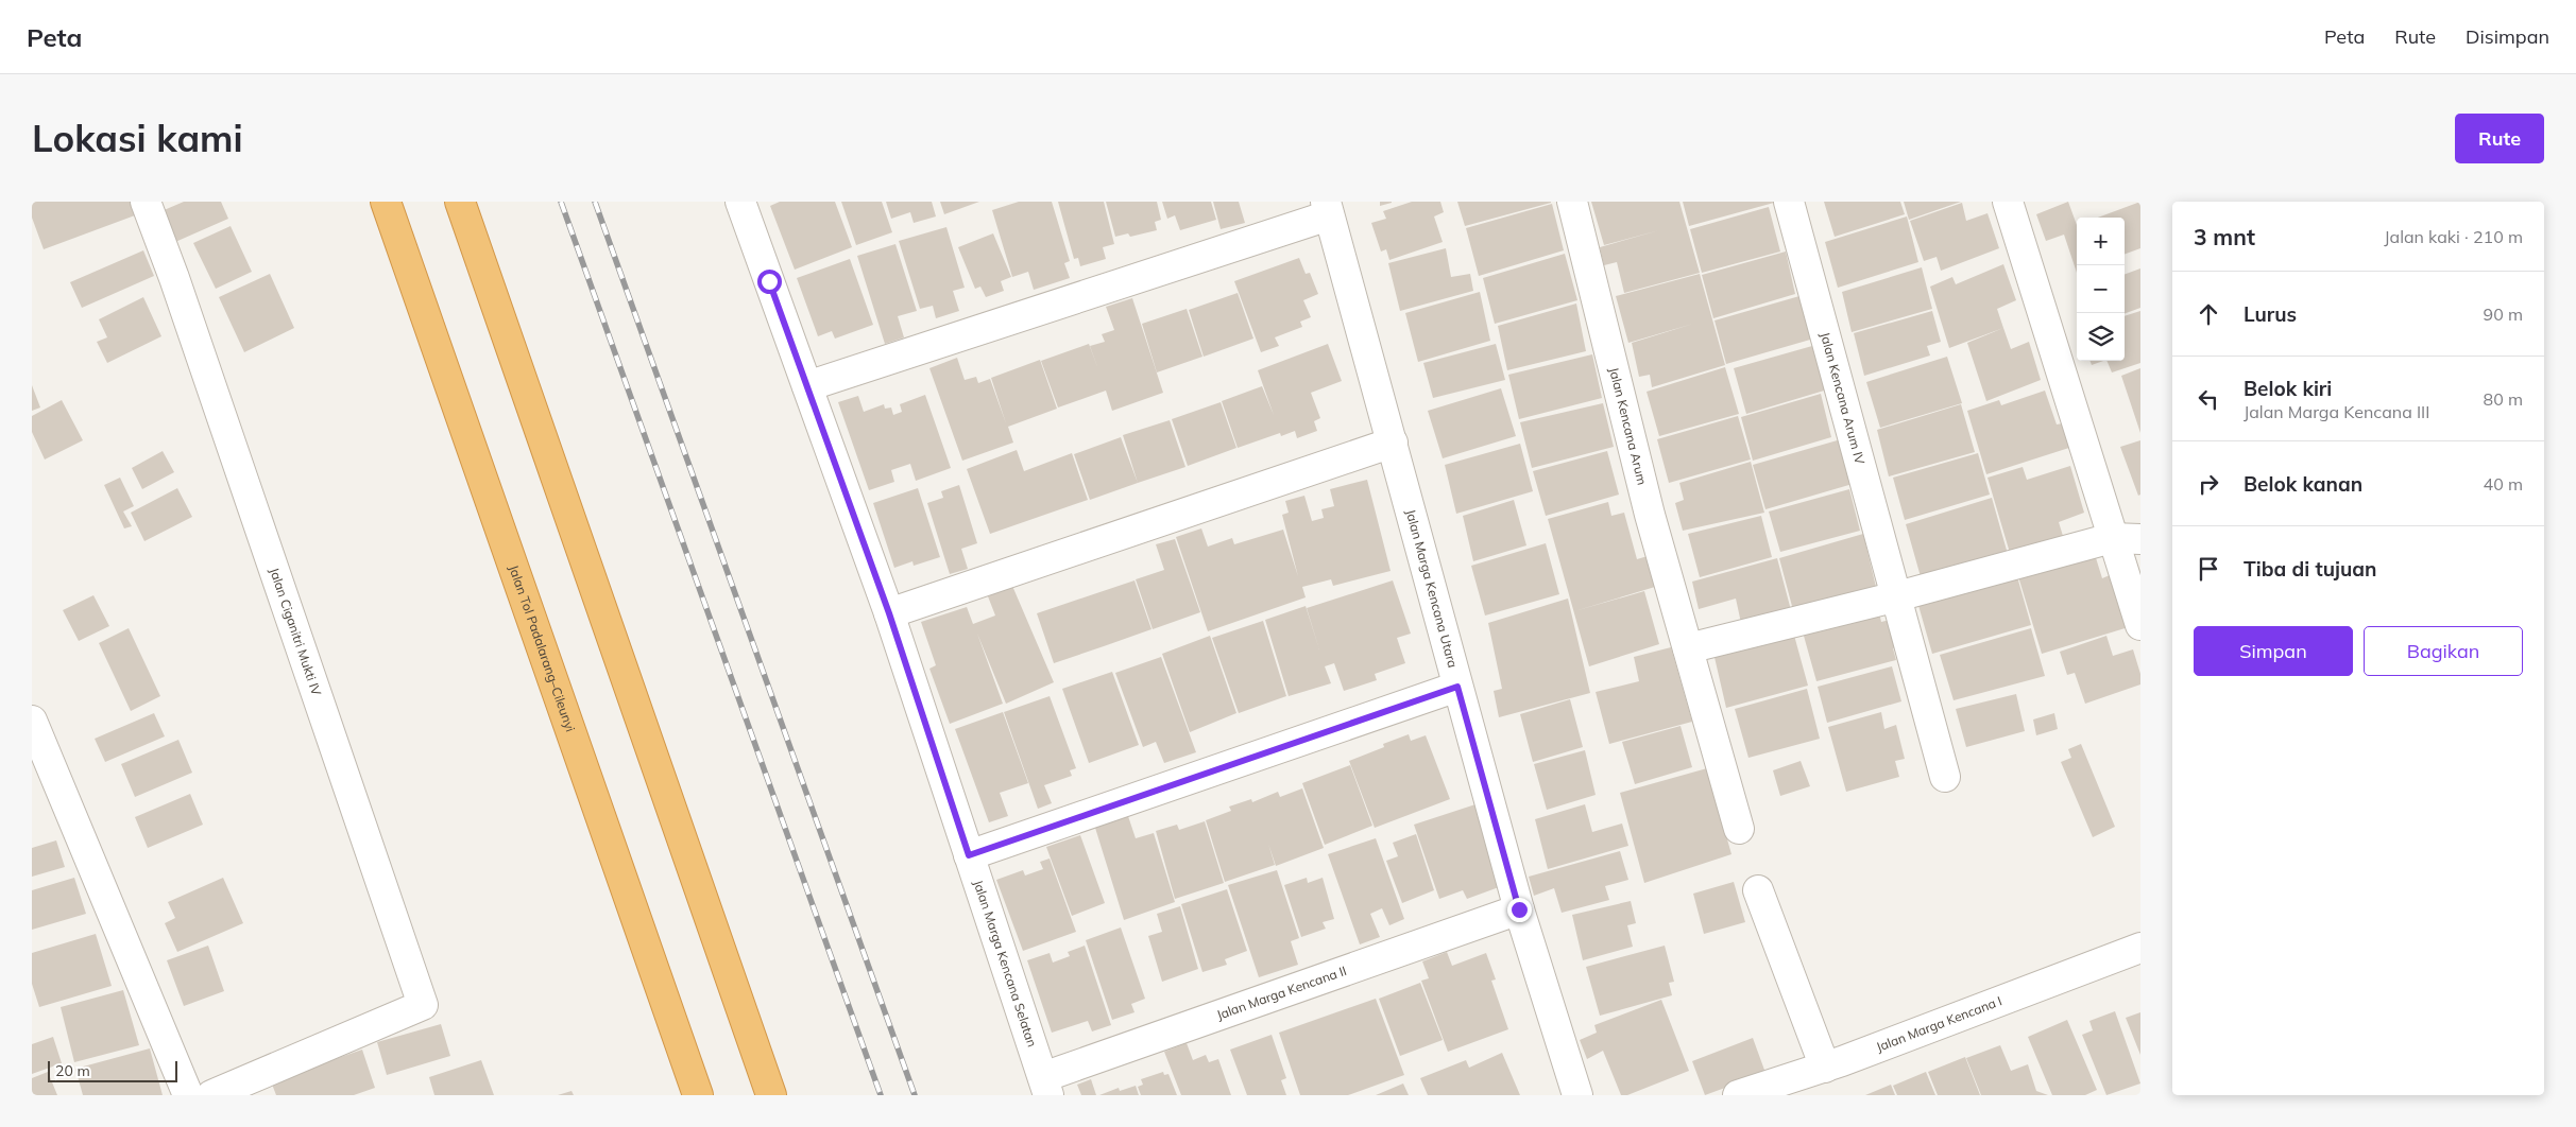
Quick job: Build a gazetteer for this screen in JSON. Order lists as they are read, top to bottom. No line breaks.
{"streets":{"highway":["Jalan Tol Padalarang–Cileunyi"],"street":["Jalan Kencana Arum IV","Jalan Kencana Arum","Jalan Marga Kencana Utara","Jalan Ciganitri Mukti IV","Jalan Marga Kencana Selatan","Jalan Marga Kencana II","Jalan Marga Kencana I"]},"crossings":[["Jalan Marga Kencana Utara","Jalan Marga Kencana II"],["Jalan Marga Kencana Selatan","Jalan Marga Kencana II"]],"scale_bar":"20 m","page":{"header":"Peta","nav":["Peta","Rute","Disimpan"],"buttons":["Rute",["Simpan","Bagikan"]],"title":"Lokasi kami","heading":["3 mnt","Jalan kaki · 210 m"],"map_buttons":["+","−"],"list":[["Lurus","90 m"],["Belok kiri","Jalan Marga Kencana III","80 m"],["Belok kanan","40 m"],"Tiba di tujuan"],"scale":"20 m"}}
